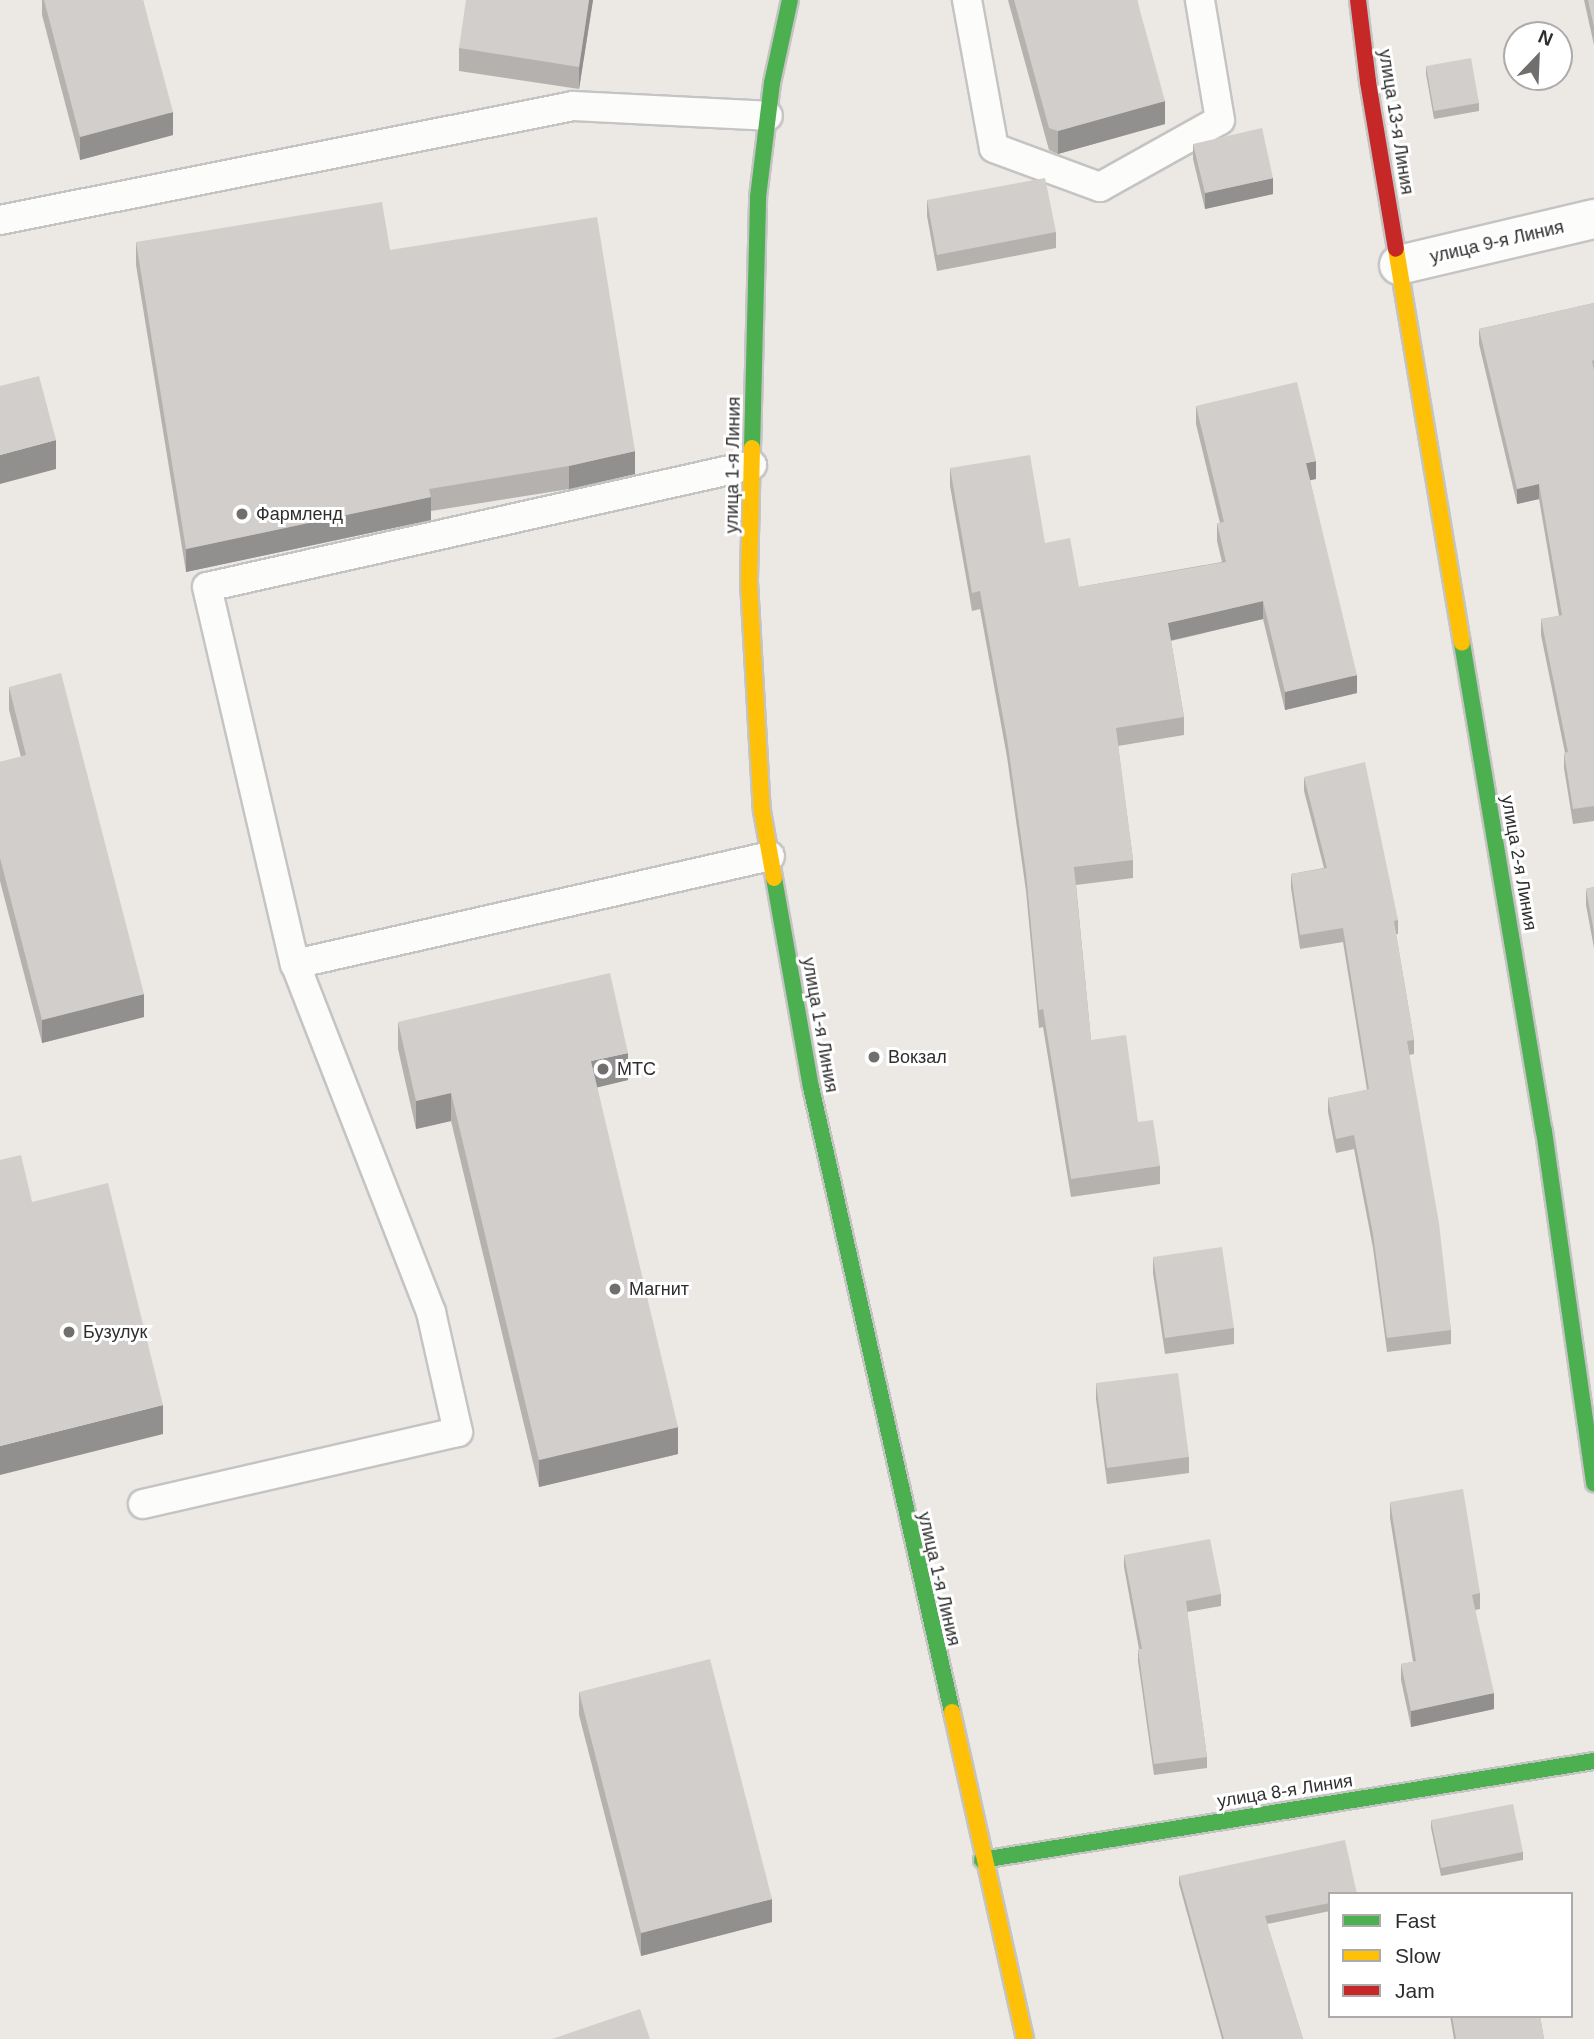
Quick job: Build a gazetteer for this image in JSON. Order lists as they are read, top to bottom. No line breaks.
{"streets":{"street":["улица 13-я Линия","улица 9-я Линия","улица 1-я Линия","улица 2-я Линия","улица 8-я Линия"]},"crossings":[["улица 13-я Линия","улица 9-я Линия"],["улица 13-я Линия","улица 2-я Линия"],["улица 9-я Линия","улица 2-я Линия"],["улица 1-я Линия","улица 8-я Линия"]],"places":["Фармленд","Вокзал","МТС","Магнит","Бузулук"],"legend":["Fast","Slow","Jam"],"north":"top right"}
